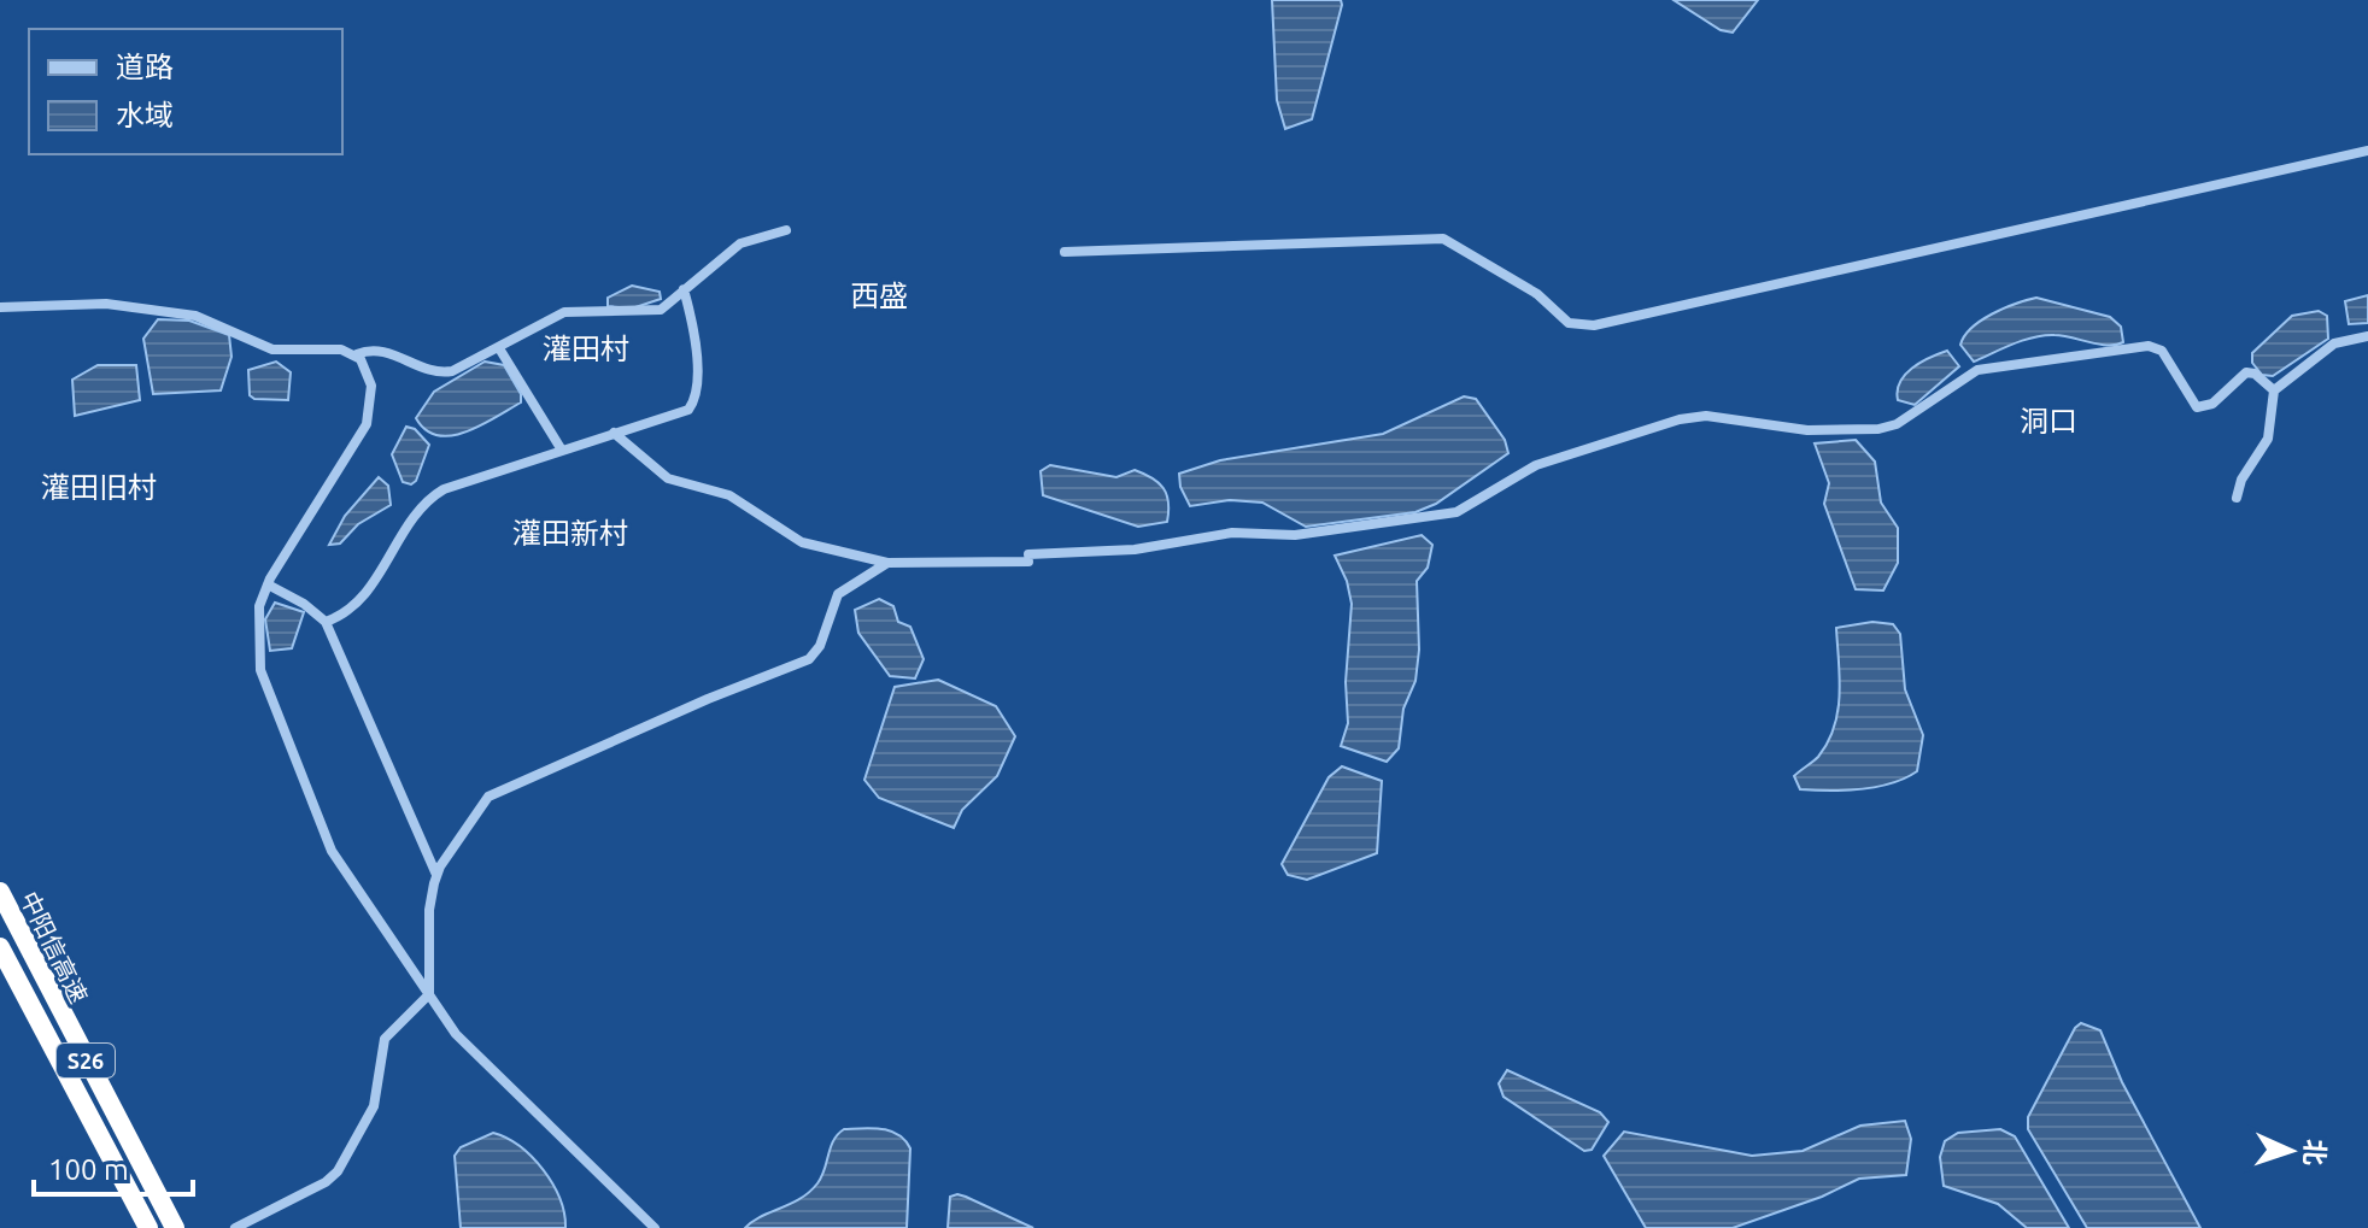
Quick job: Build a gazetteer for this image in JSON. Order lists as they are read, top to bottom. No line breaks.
{"streets":{"highway":["中阳信高速","S26"]},"districts":["西盛","灌田村","洞口","灌田旧村","灌田新村"],"legend":["道路","水域"],"scale_bar":"100 m","north":"right"}
